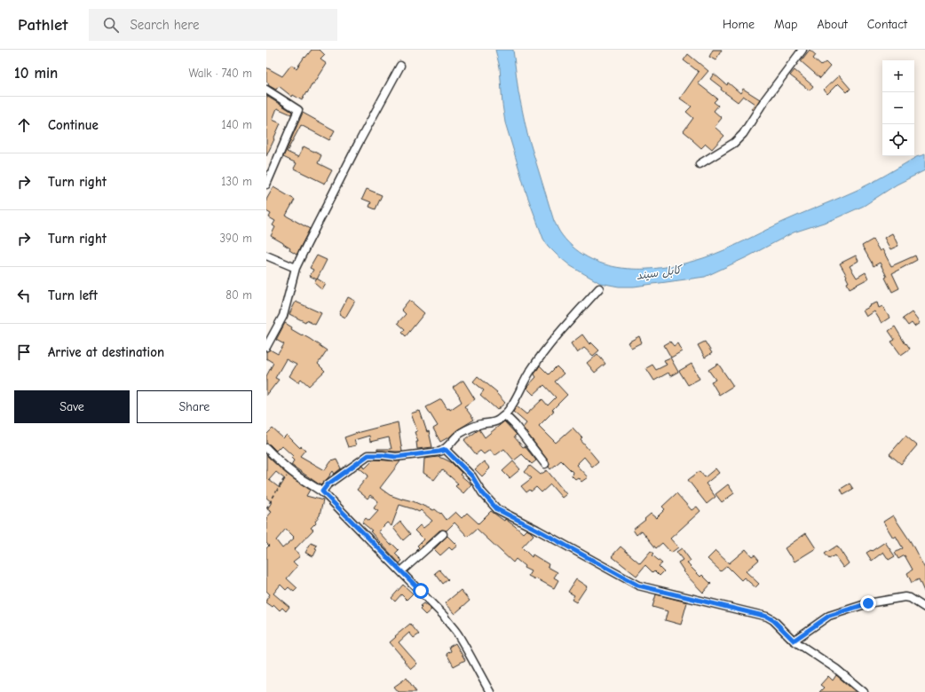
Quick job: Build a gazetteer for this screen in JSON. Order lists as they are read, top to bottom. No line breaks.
{"water":["کابل سيند"],"page":{"header":"Pathlet","search":"Search here","nav":["Home","Map","About","Contact"],"heading":["10 min","Walk · 740 m"],"map_buttons":["+","−"],"list":[["Continue","140 m"],["Turn right","130 m"],["Turn right","390 m"],["Turn left","80 m"],"Arrive at destination"],"buttons":["Save","Share"]}}
